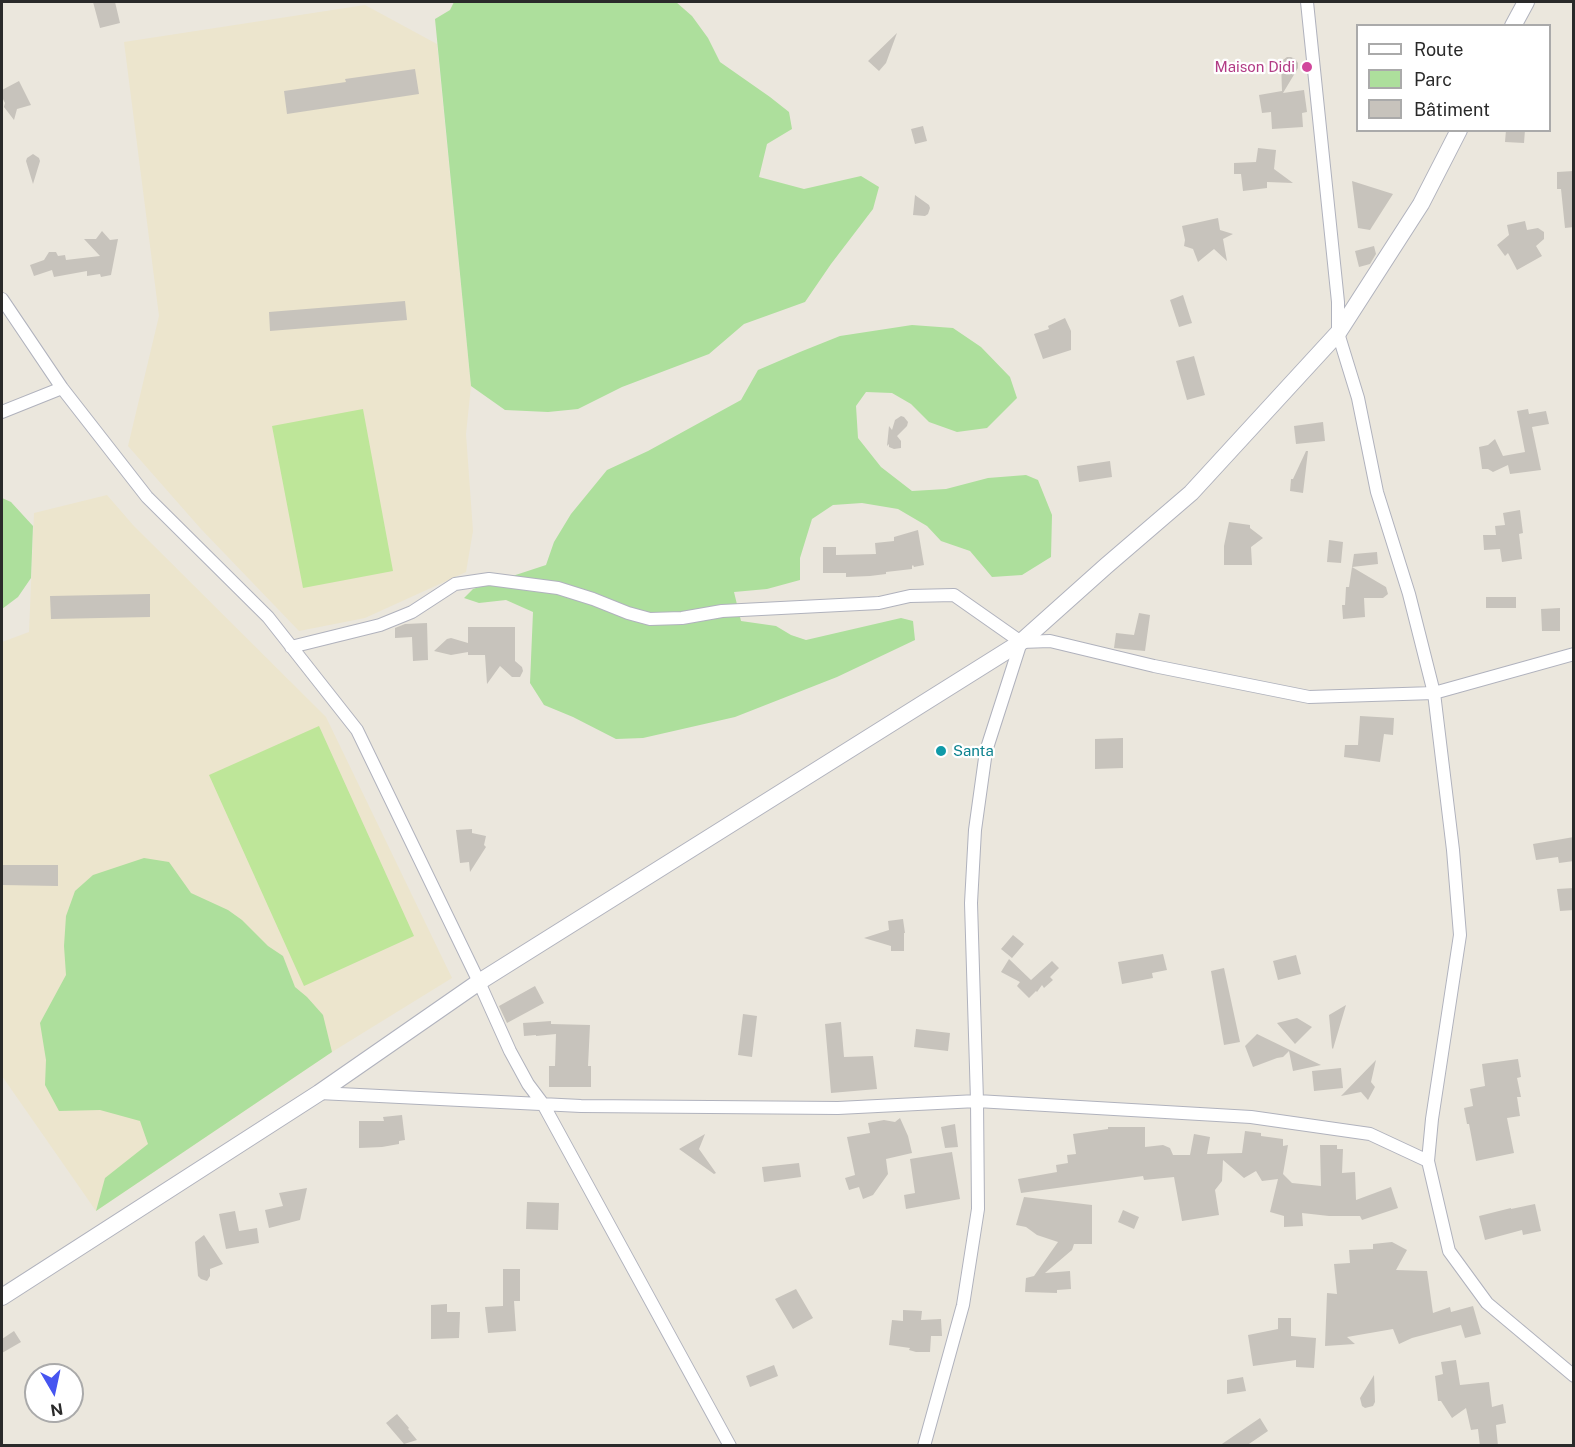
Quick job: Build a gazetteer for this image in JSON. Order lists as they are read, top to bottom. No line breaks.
{"places":["Maison Didi","Santa"],"legend":["Route","Parc","Bâtiment"],"north":"bottom"}
